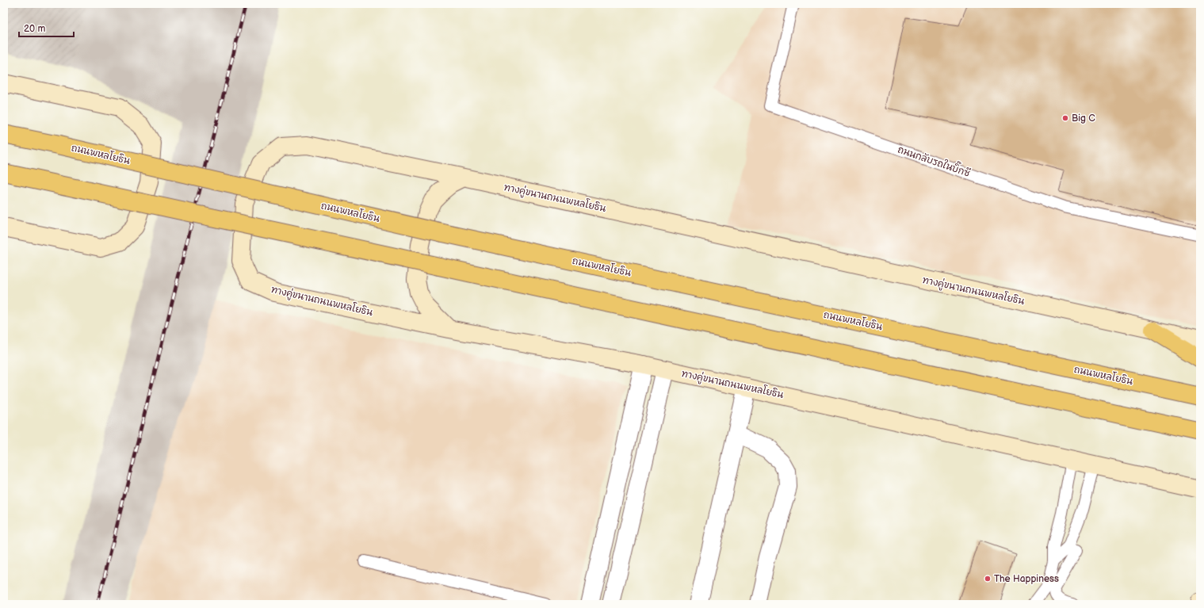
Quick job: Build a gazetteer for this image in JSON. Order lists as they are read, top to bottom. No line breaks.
{"streets":{"highway":["ถนนพหลโยธิน"],"main road":["ทางคู่ขนานถนนพหลโยธิน"],"lane":["ถนนกลับรถในบิ๊กซี"]},"places":["Big C","The Happiness"],"scale_bar":"20 m"}
